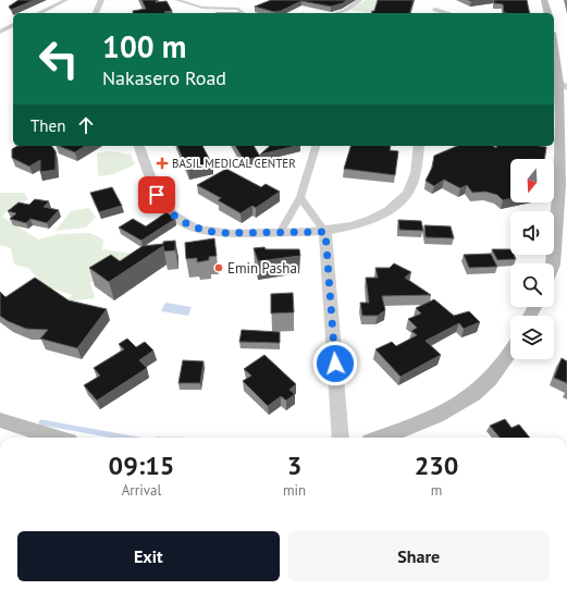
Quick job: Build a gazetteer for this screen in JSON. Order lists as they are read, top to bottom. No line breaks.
{"places":{"health":["BASIL MEDICAL CENTER"],"other":["Emin Pasha"]},"north":"bottom","page":{"turn":["100 m","Nakasero Road"],"then":"Then","eta":["09:15","Arrival","3","min","230","m"],"buttons":["Exit","Share"]}}
